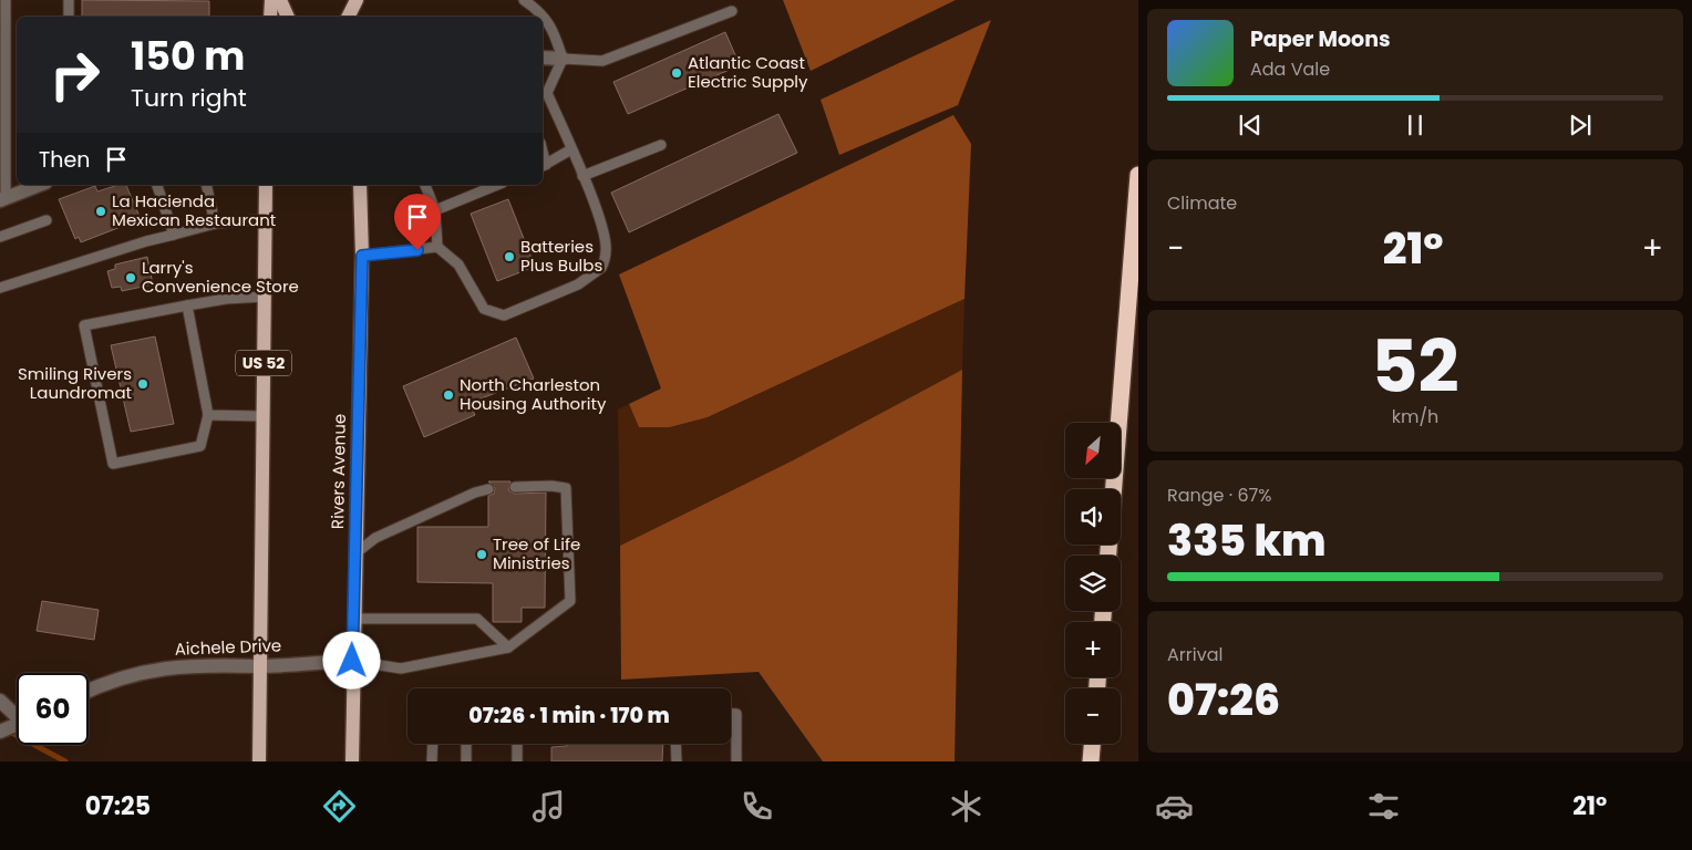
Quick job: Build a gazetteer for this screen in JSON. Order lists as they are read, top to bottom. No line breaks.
{"streets":{"main road":["US 52","Rivers Avenue"],"street":["Aichele Drive"]},"crossings":[["US 52","Aichele Drive"],["Rivers Avenue","Aichele Drive"]],"places":["Atlantic Coast Electric Supply","La Hacienda Mexican Restaurant","Batteries Plus Bulbs","Larry's Convenience Store","Smiling Rivers Laundromat","North Charleston Housing Authority","Tree of Life Ministries"],"north":"bottom left","page":{"turn":["150 m","Turn right"],"song":["Paper Moons","Ada Vale"],"then":"Then","tile":["Climate",["52","km/h"],["Range · 67%","335 km"],["Arrival","07:26"]],"heat":["−","21°","+"],"map_buttons":["+","−"],"limit":"60","trip":"07:26 · 1 min · 170 m","tabs":["07:25","21°"]}}
